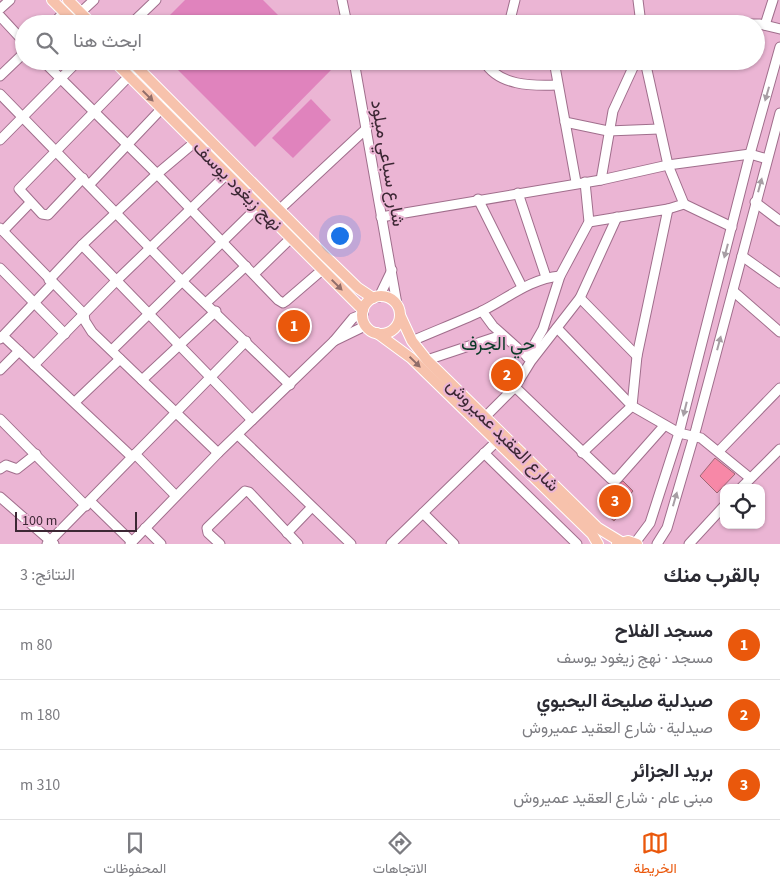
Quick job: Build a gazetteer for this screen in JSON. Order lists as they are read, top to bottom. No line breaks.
{"streets":{"main road":["نهج زيغود يوسف","شارع العقيد عميروش"],"street":["شارع سباعي ميلود"]},"crossings":[["شارع سباعي ميلود","نهج زيغود يوسف"],["شارع سباعي ميلود","شارع العقيد عميروش"],["نهج زيغود يوسف","شارع العقيد عميروش"]],"districts":["حي الجرف"],"scale_bar":"100 m","page":{"search":"ابحث هنا","pins":["1","2","3"],"scale":"100 m","heading":["بالقرب منك","النتائج: 3"],"list":[{"mark":"1","name":"مسجد الفلاح","note":"مسجد · نهج زيغود يوسف","value":"80 m"},{"mark":"2","name":"صيدلية صليحة اليحيوي","note":"صيدلية · شارع العقيد عميروش","value":"180 m"},{"mark":"3","name":"بريد الجزائر","note":"مبنى عام · شارع العقيد عميروش","value":"310 m"}],"nav":["الخريطة","الاتجاهات","المحفوظات"]}}
